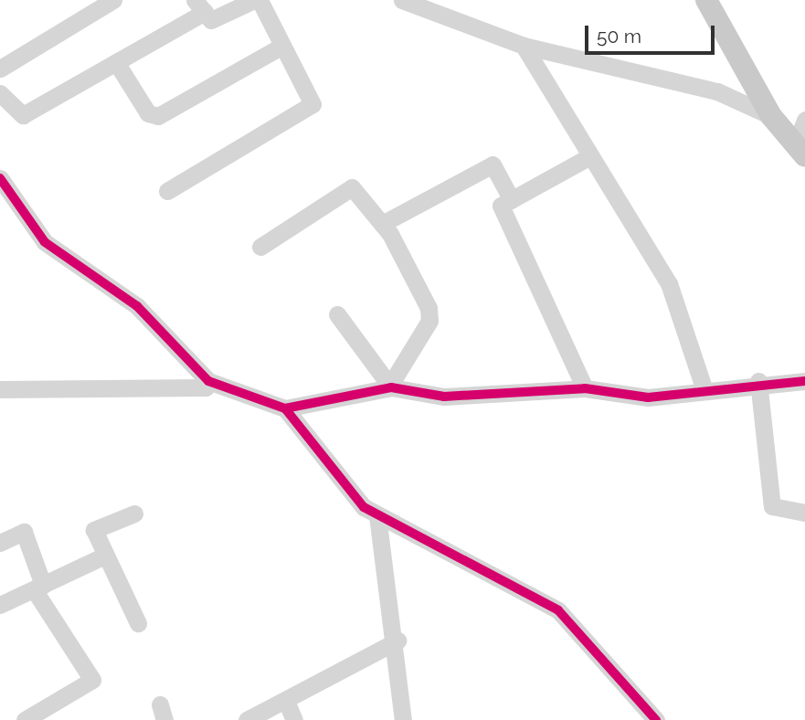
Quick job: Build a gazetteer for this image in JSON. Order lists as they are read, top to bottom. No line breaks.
{"scale_bar":"50 m"}
